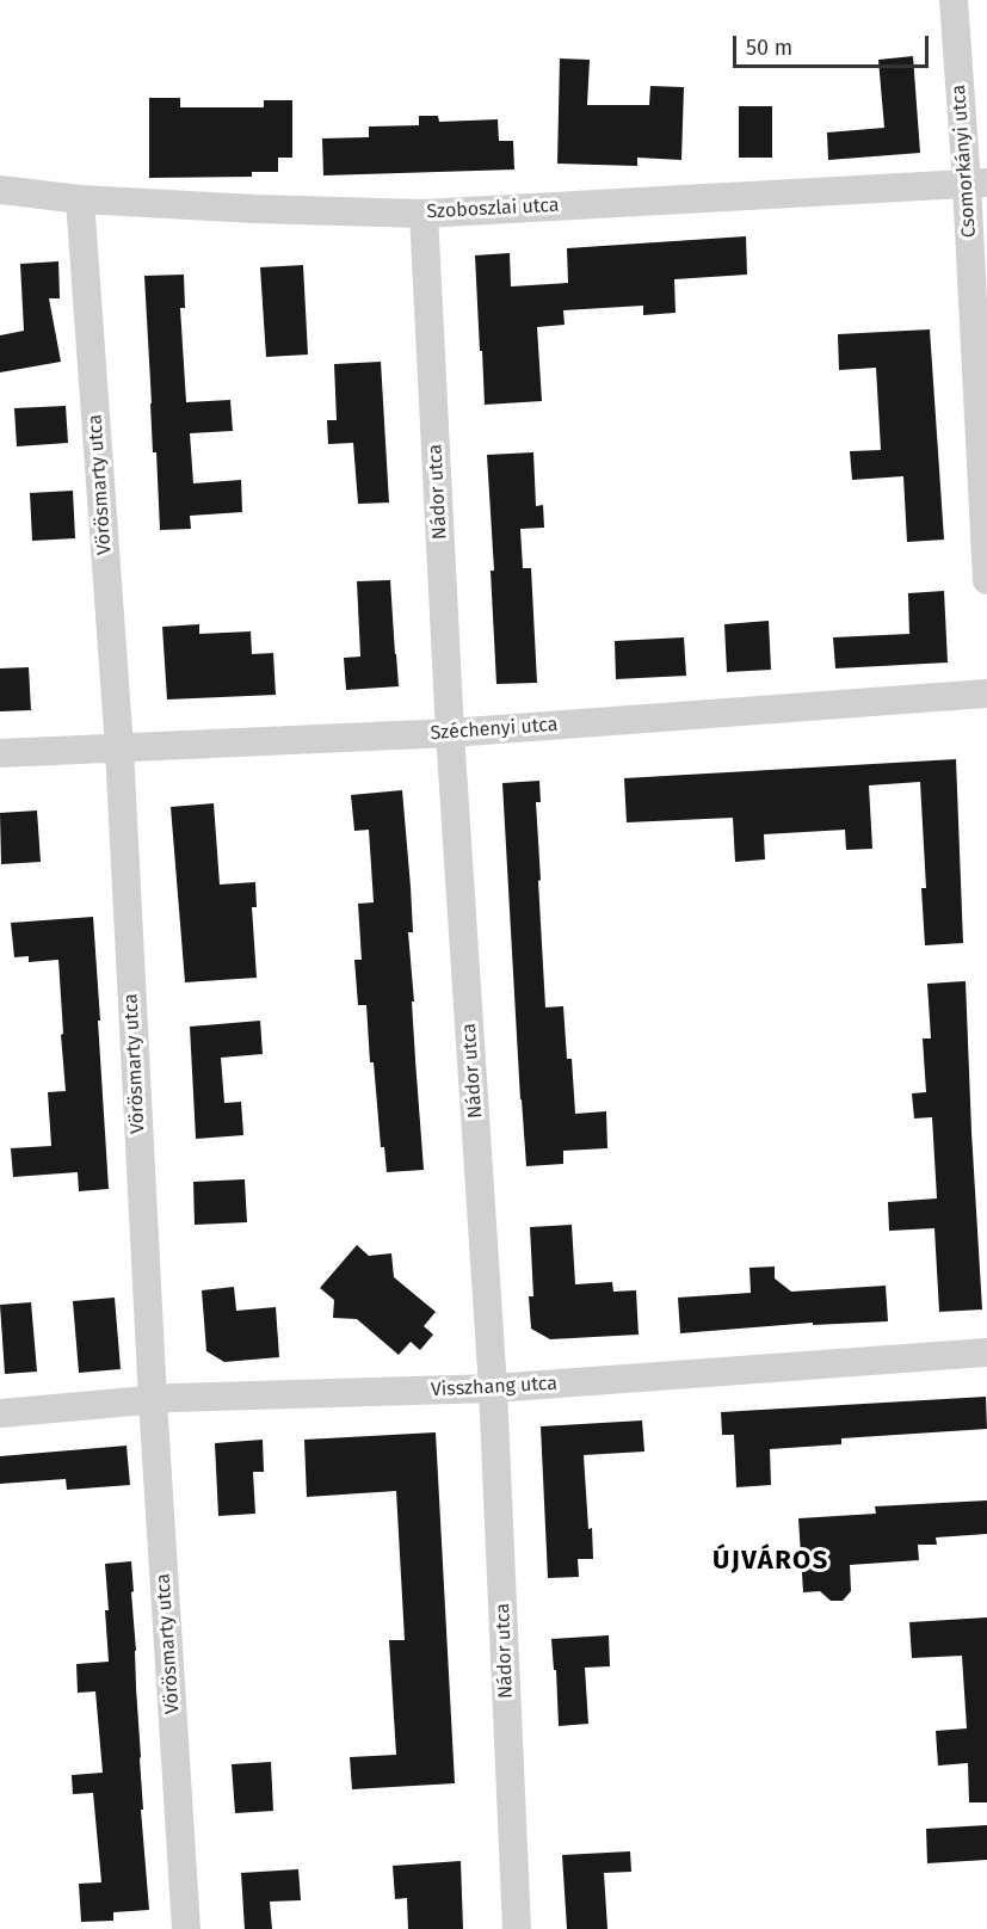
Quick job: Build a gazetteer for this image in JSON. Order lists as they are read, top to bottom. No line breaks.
{"streets":{"street":["Csomorkányi utca","Szoboszlai utca","Vörösmarty utca","Nádor utca","Széchenyi utca","Visszhang utca"]},"crossings":[["Csomorkányi utca","Szoboszlai utca"],["Szoboszlai utca","Vörösmarty utca"],["Szoboszlai utca","Nádor utca"],["Vörösmarty utca","Széchenyi utca"],["Vörösmarty utca","Visszhang utca"],["Nádor utca","Széchenyi utca"],["Nádor utca","Visszhang utca"]],"districts":["ÚJVÁROS"],"scale_bar":"50 m"}
